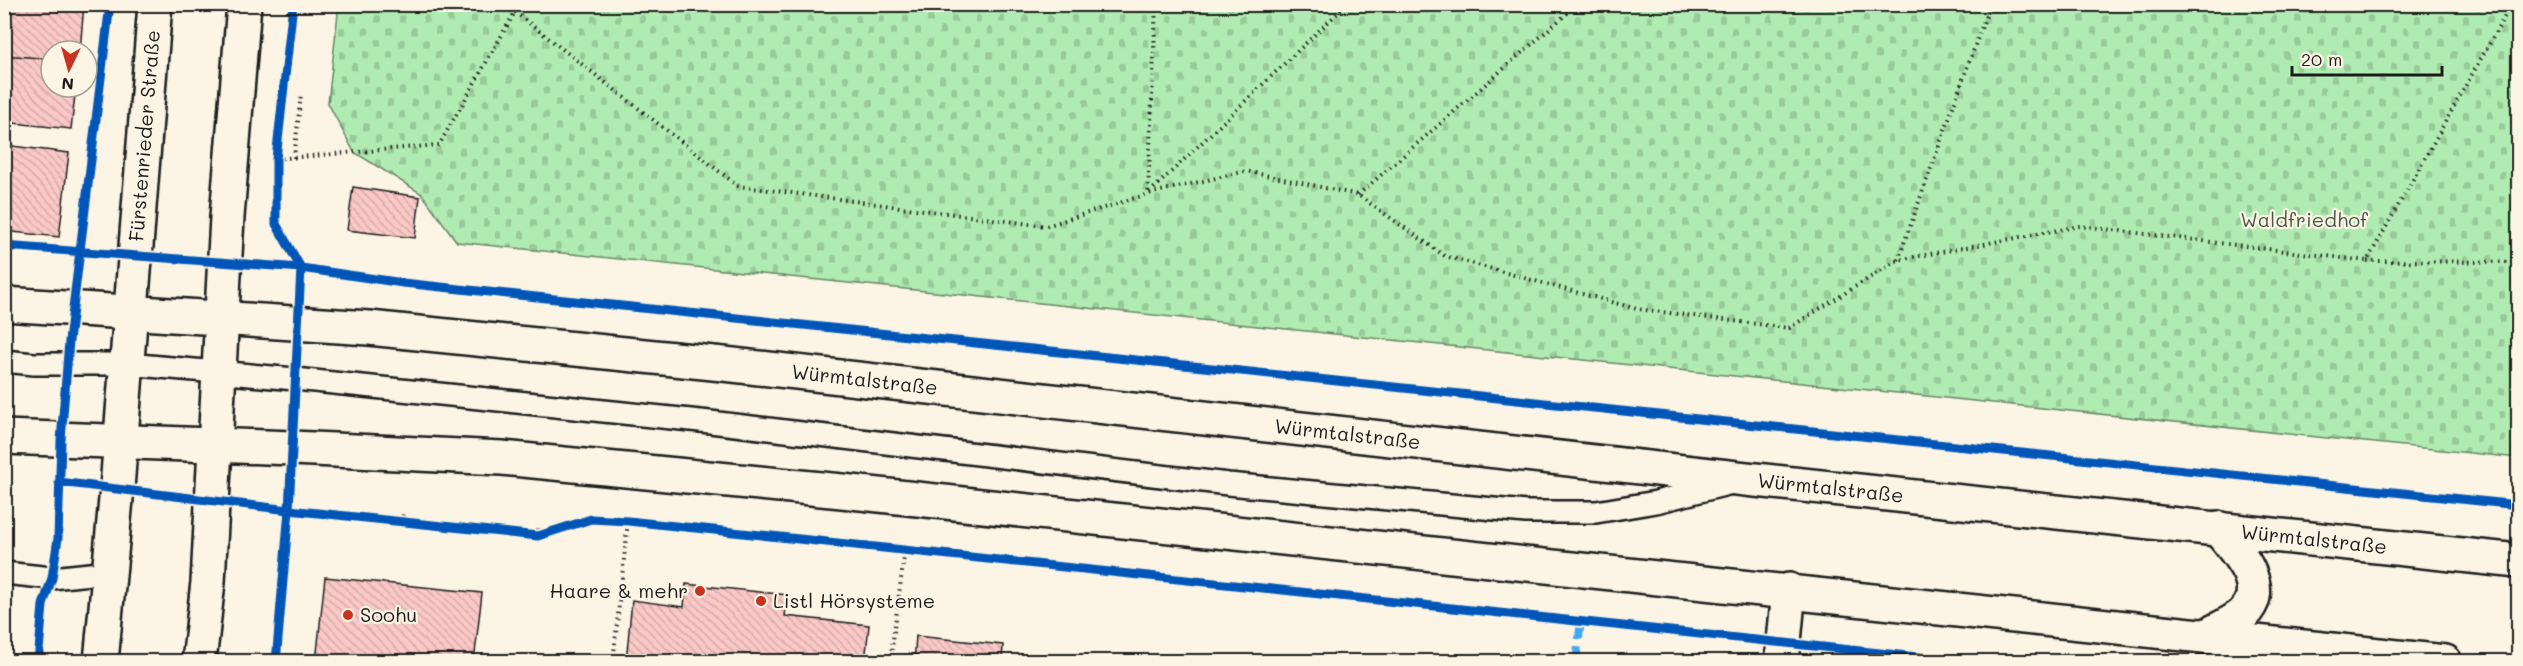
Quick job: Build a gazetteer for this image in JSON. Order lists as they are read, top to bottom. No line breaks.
{"streets":{"main road":["Fürstenrieder Straße","Würmtalstraße"]},"crossings":[["Fürstenrieder Straße","Würmtalstraße"]],"parks":["Waldfriedhof"],"places":["Haare & mehr","Listl Hörsysteme","Soohu"],"scale_bar":"20 m","north":"bottom"}
